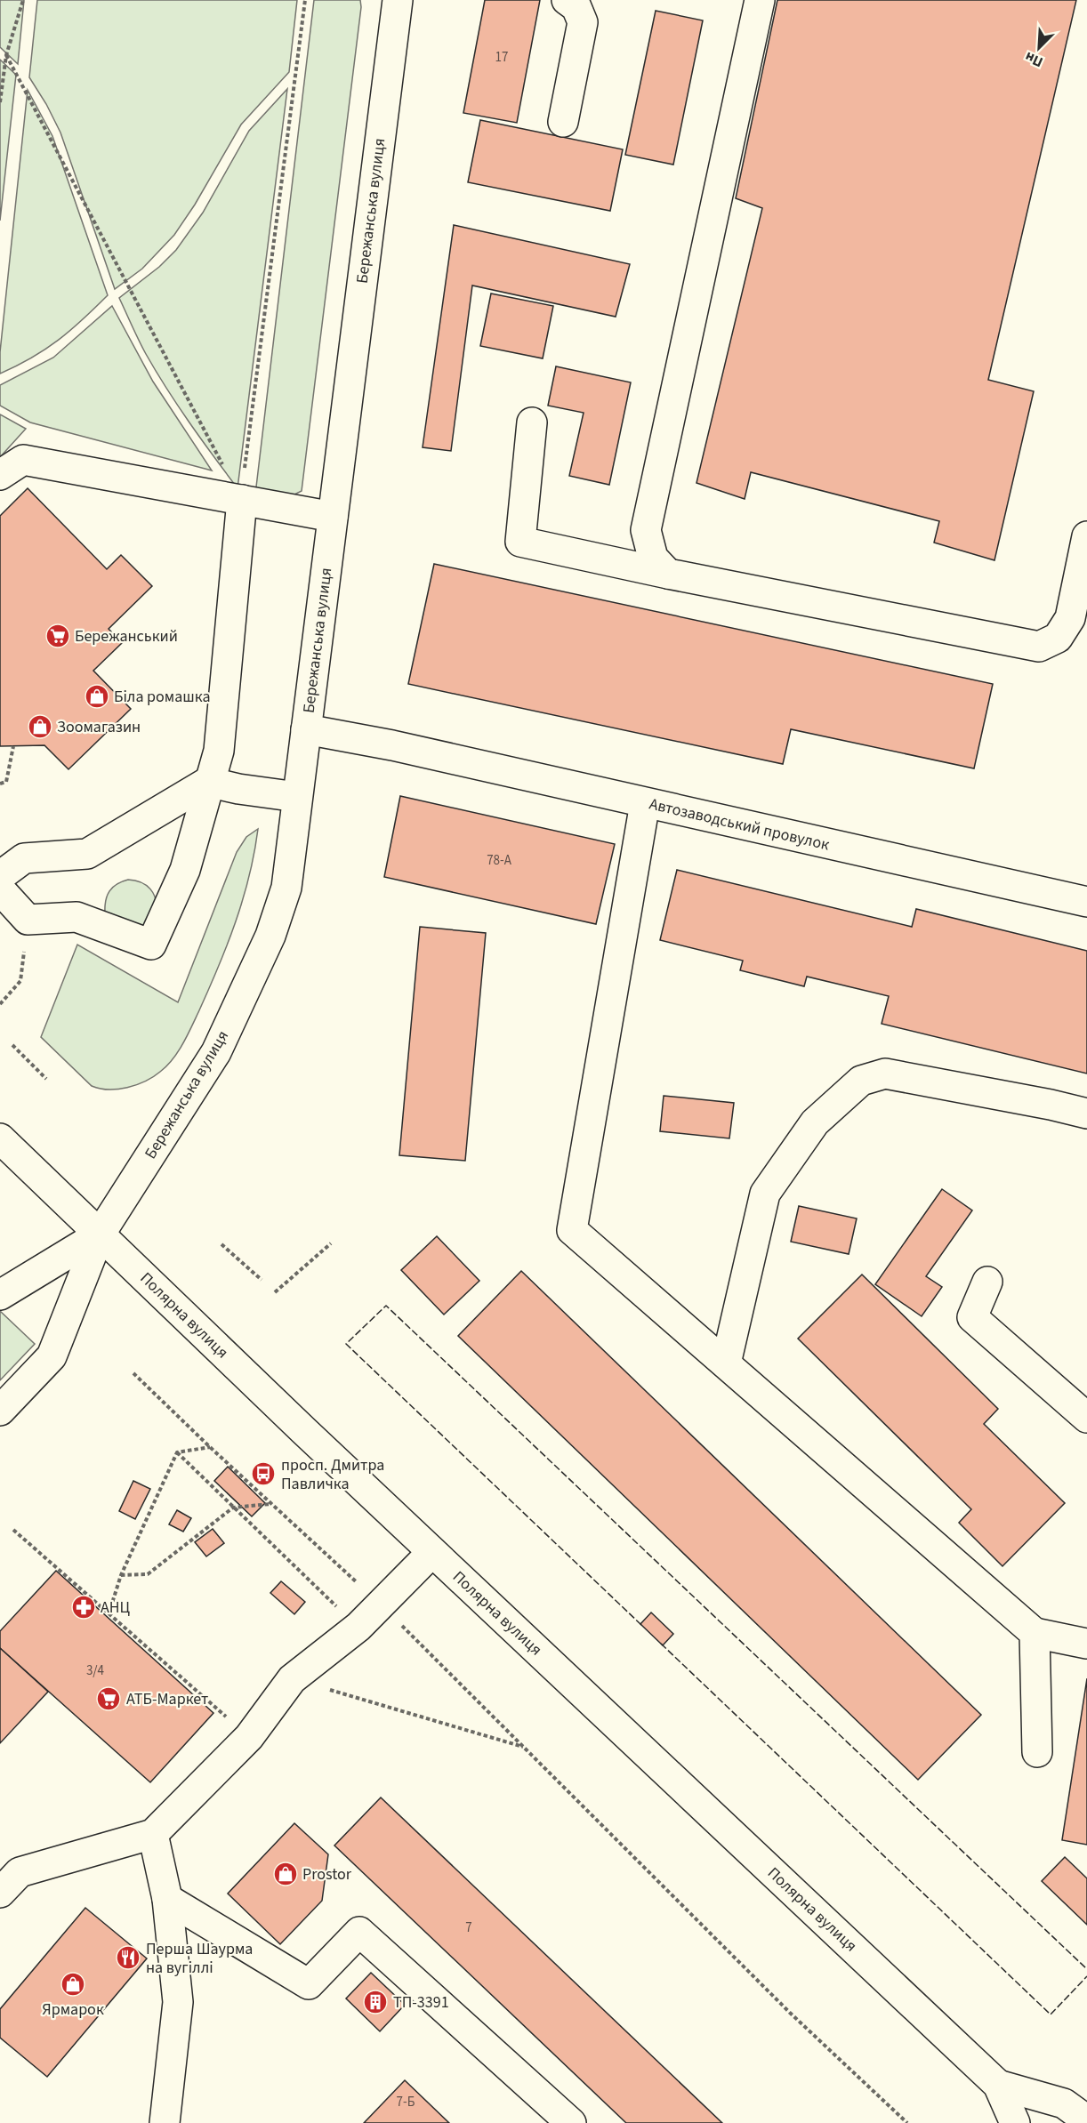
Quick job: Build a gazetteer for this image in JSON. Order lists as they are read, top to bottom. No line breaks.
{"streets":{"main road":["Бережанська вулиця","Автозаводський провулок","Полярна вулиця"]},"crossings":[["Бережанська вулиця","Автозаводський провулок"],["Бережанська вулиця","Полярна вулиця"]],"places":{"supermarket":["Бережанський","АТБ-Маркет"],"shop":["Біла ромашка","Зоомагазин","Prostor","Ярмарок"],"bus stop":["просп. Дмитра Павличка"],"pharmacy":["АНЦ"],"restaurant":["Перша Шаурма на вугіллі"],"building":["ТП-3391"]},"house_numbers":["17","78-А","3/4","7","7-Б"],"north":"bottom left"}
